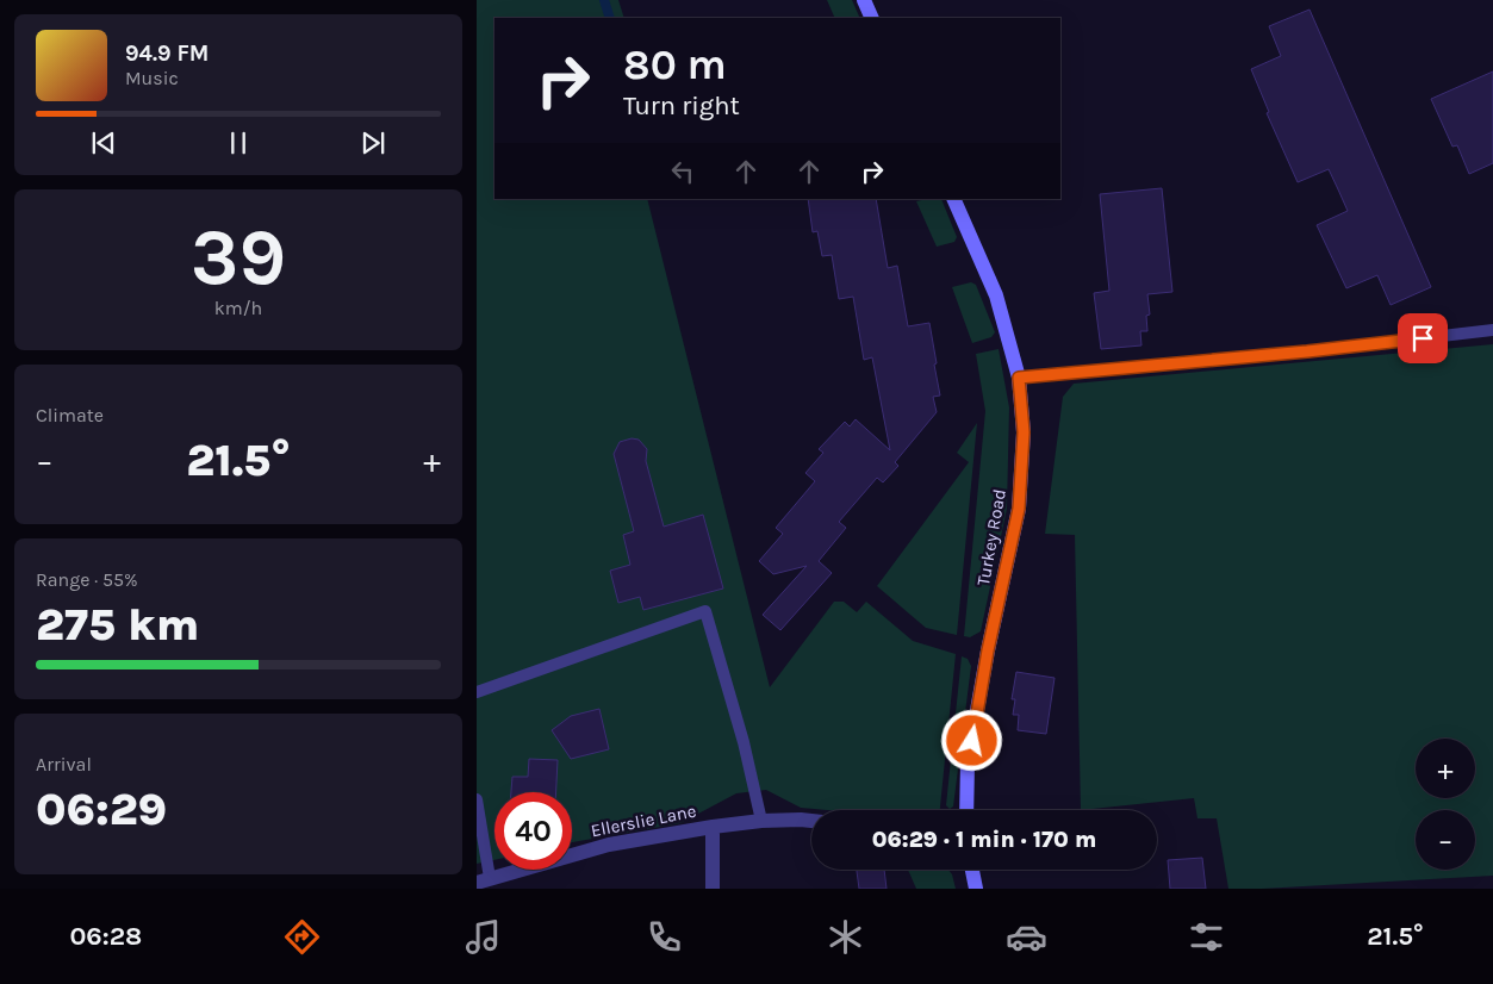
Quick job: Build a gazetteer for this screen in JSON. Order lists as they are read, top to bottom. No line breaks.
{"streets":{"street":["Turkey Road","Ellerslie Lane"]},"page":{"turn":["80 m","Turn right"],"song":["94.9 FM","Music"],"tile":[["39","km/h"],"Climate",["Range · 55%","275 km"],["Arrival","06:29"]],"heat":["−","21.5°","+"],"map_buttons":["+","−"],"limit":"40","trip":"06:29 · 1 min · 170 m","tabs":["06:28","21.5°"]}}
